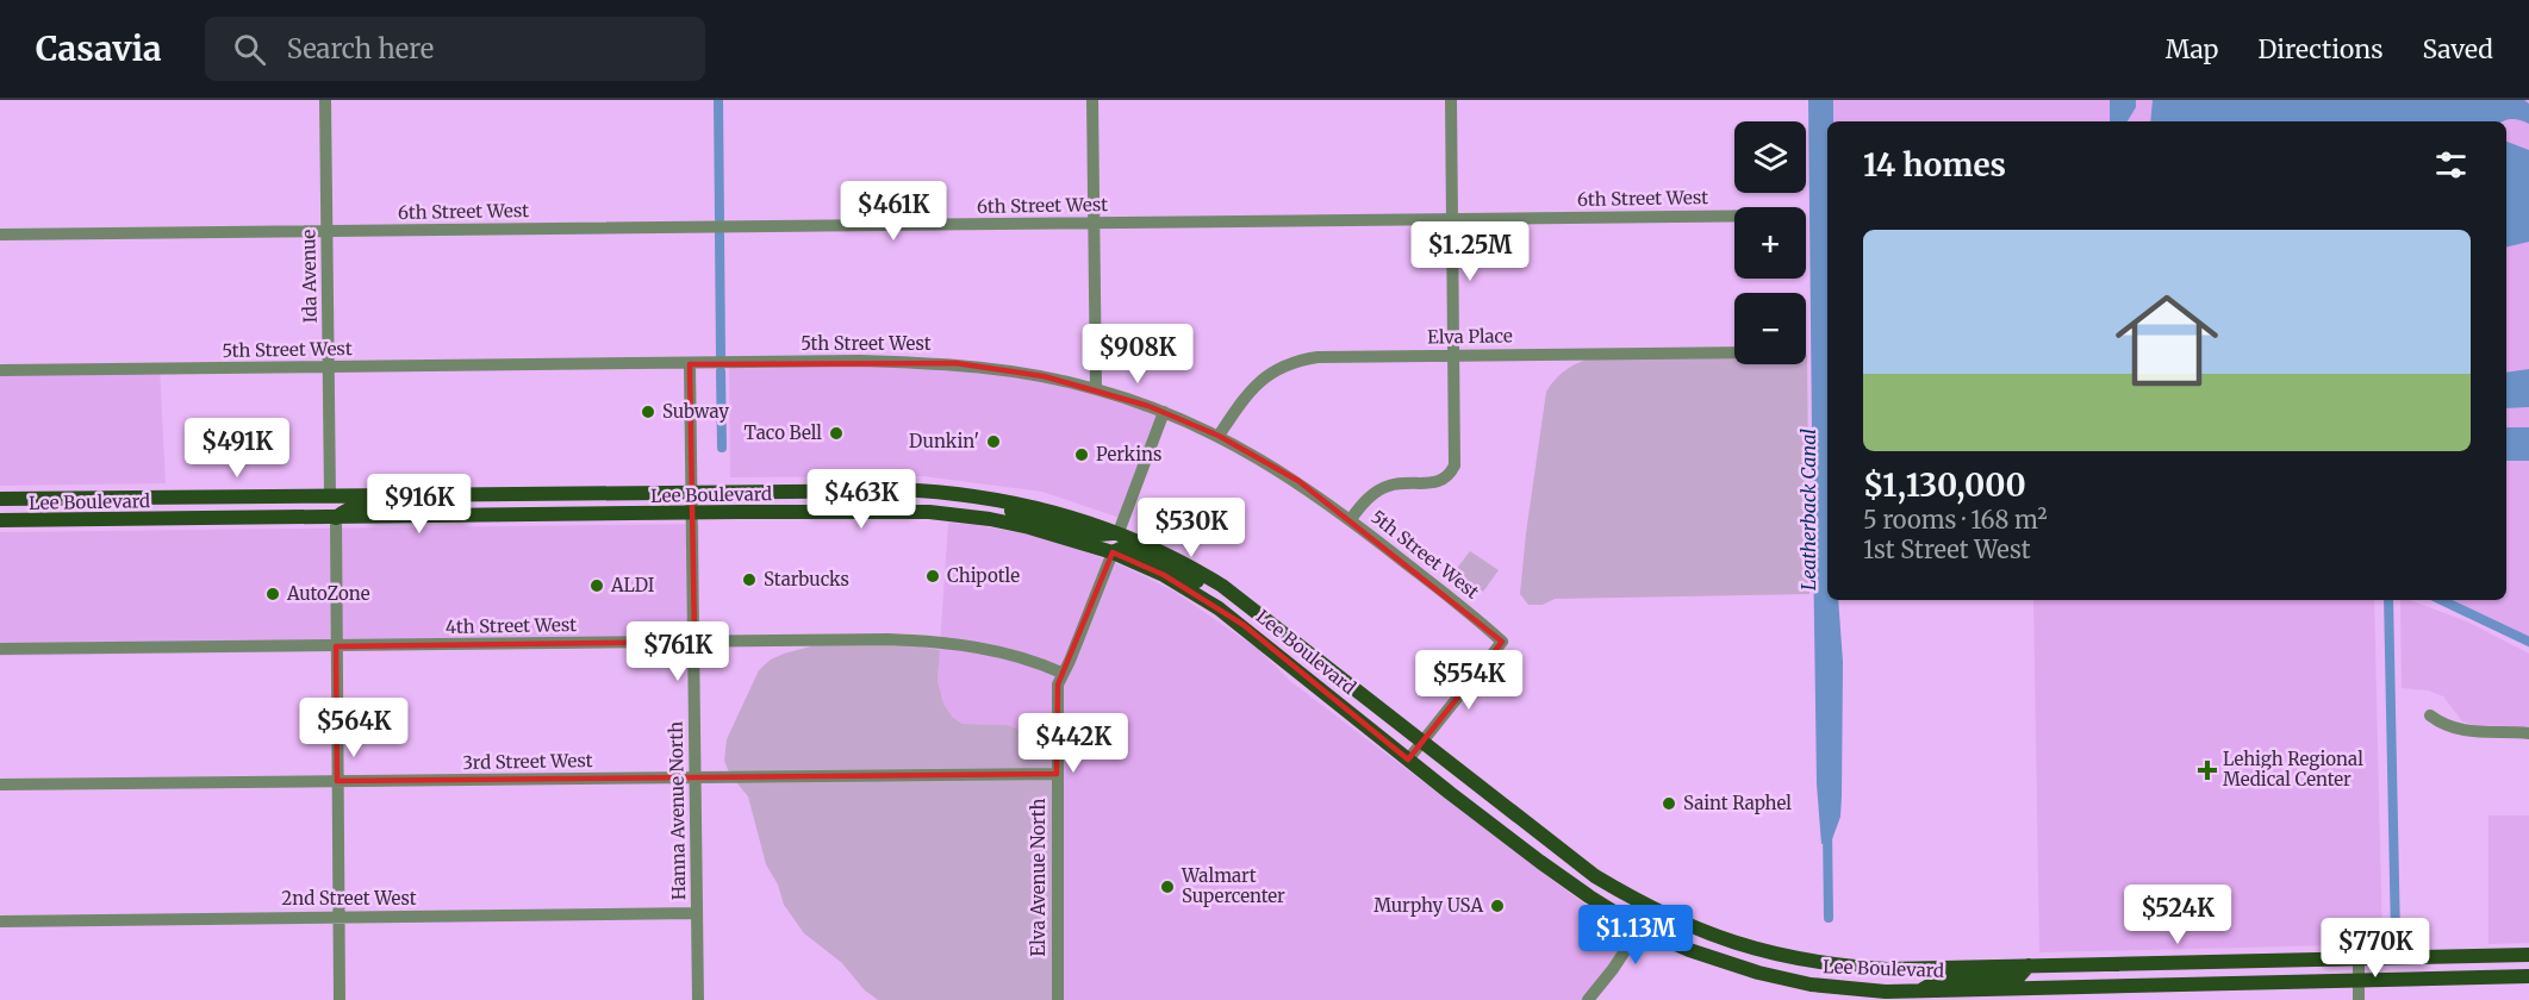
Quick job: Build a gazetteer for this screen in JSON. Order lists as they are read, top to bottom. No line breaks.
{"streets":{"main road":["Lee Boulevard"],"street":["6th Street West","Ida Avenue","Elva Place","5th Street West","4th Street West","3rd Street West","Hanna Avenue North","Elva Avenue North","2nd Street West"]},"crossings":[["6th Street West","Ida Avenue"],["Ida Avenue","5th Street West"],["Ida Avenue","Lee Boulevard"],["Elva Place","5th Street West"],["5th Street West","Lee Boulevard"],["5th Street West","Hanna Avenue North"],["Lee Boulevard","Hanna Avenue North"],["Lee Boulevard","Elva Avenue North"],["4th Street West","Hanna Avenue North"],["4th Street West","Elva Avenue North"],["3rd Street West","Hanna Avenue North"],["3rd Street West","Elva Avenue North"],["Hanna Avenue North","2nd Street West"]],"water":["Leatherback Canal"],"places":{"other":["Subway","Taco Bell","Dunkin'","Perkins","Chipotle","Starbucks","ALDI","AutoZone","Saint Raphel","Walmart Supercenter","Murphy USA"],"health":["Lehigh Regional Medical Center"]},"page":{"header":"Casavia","search":"Search here","nav":["Map","Directions","Saved"],"map_buttons":["+","−"],"heading":"14 homes","price":["$461K","$1.25M","$908K","$491K","$463K","$916K","$530K","$761K","$554K","$564K","$442K","$524K","$1.13M","$770K"],"list":[{"name":"$1,130,000","note":"5 rooms · 168 m² · 1st Street West"}]}}
